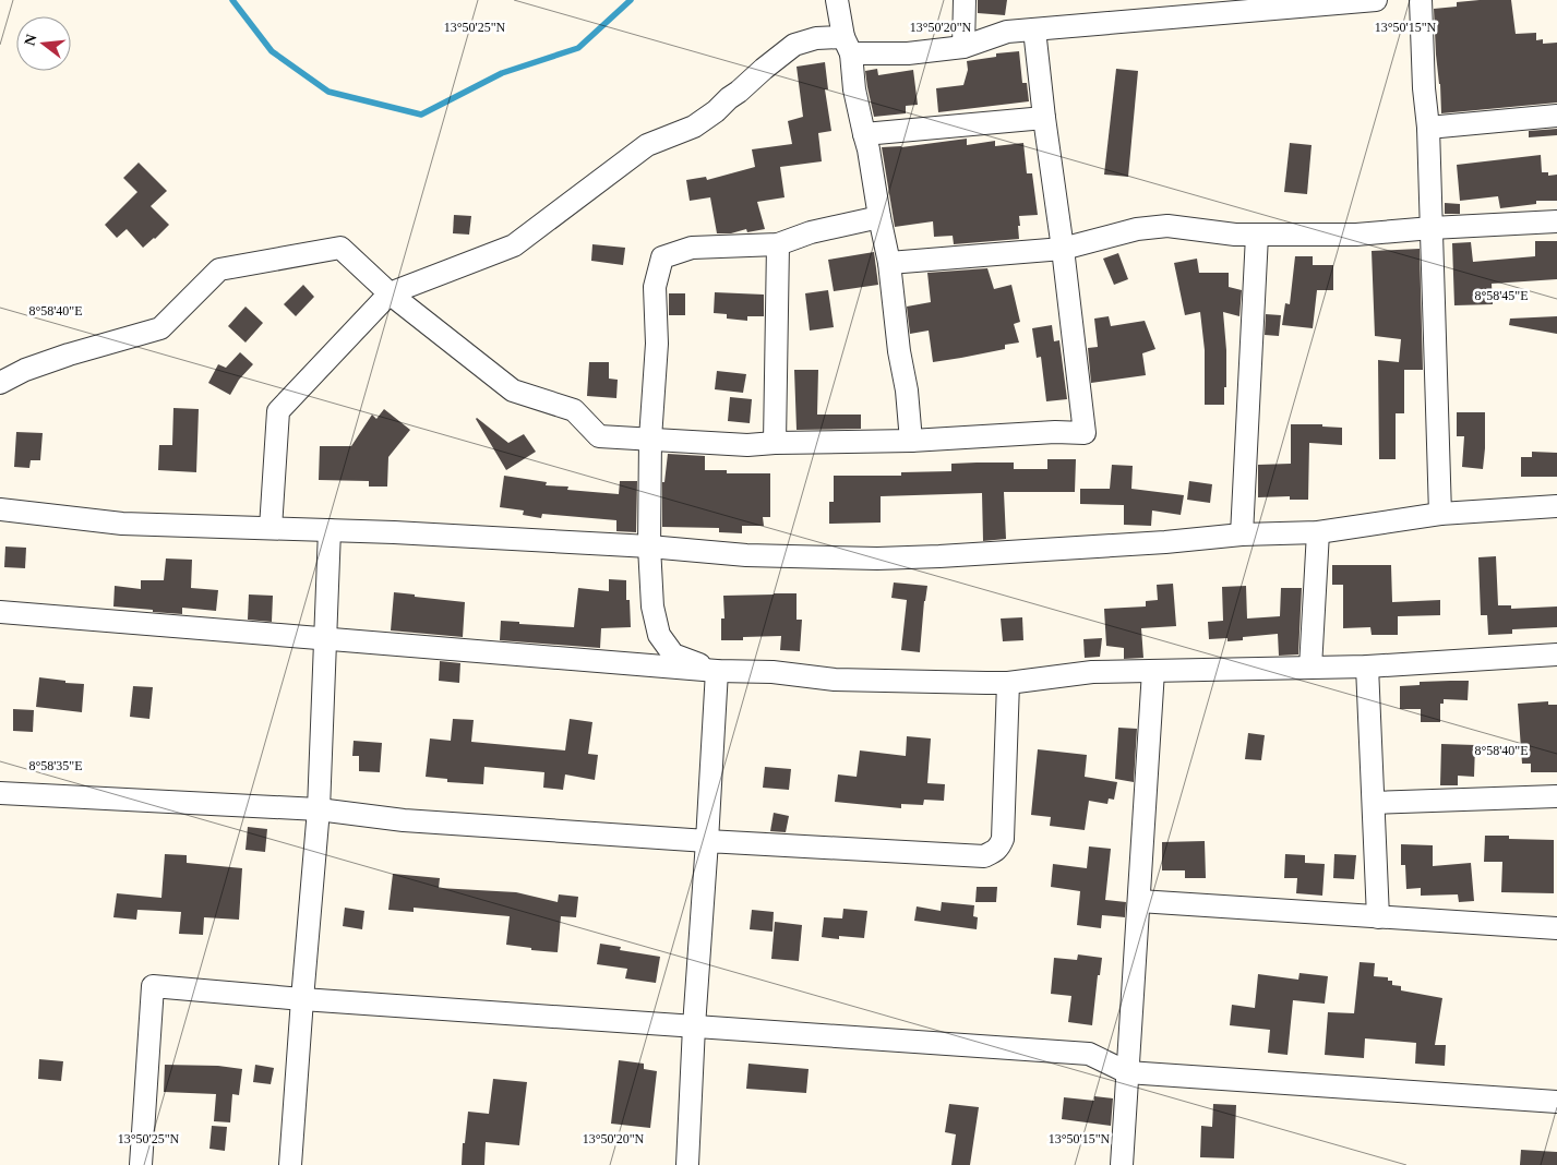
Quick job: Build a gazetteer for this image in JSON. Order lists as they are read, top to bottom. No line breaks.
{"north":"left","coordinates":["13°50'25\"N","13°50'20\"N","13°50'15\"N","8°58'45\"E","8°58'40\"E","8°58'35\"E"]}
